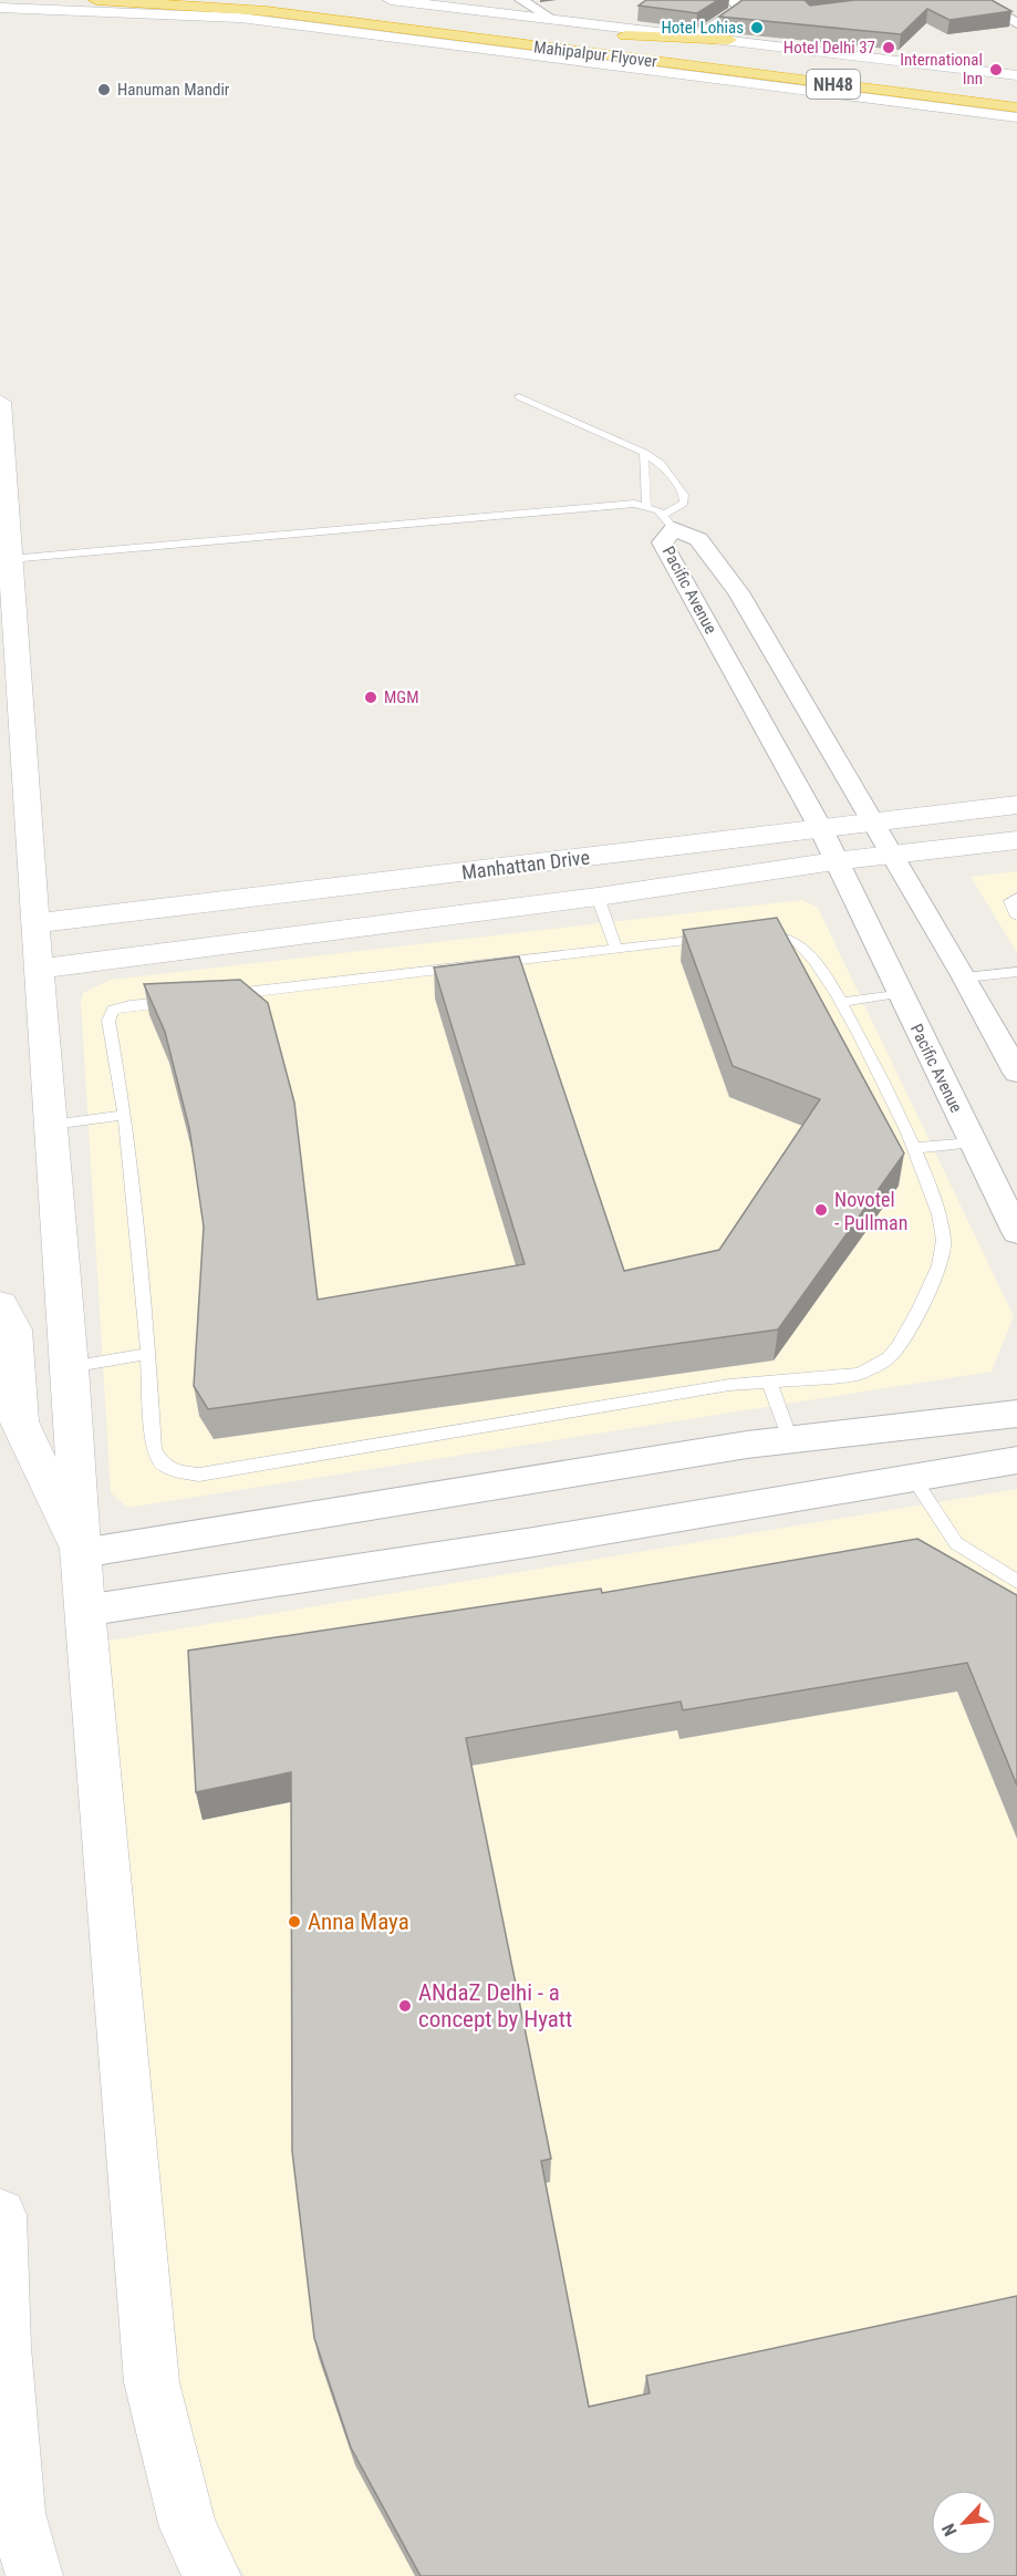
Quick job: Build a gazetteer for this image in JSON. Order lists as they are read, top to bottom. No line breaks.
{"streets":{"highway":["Mahipalpur Flyover","NH48"],"street":["Pacific Avenue","Manhattan Drive"]},"crossings":[["Mahipalpur Flyover","NH48"],["Pacific Avenue","Manhattan Drive"]],"places":["Hotel Lohias","Hotel Delhi 37","International Inn","Hanuman Mandir","MGM","Novotel - Pullman","Anna Maya","ANdaZ Delhi - a concept by Hyatt"],"north":"bottom left"}
